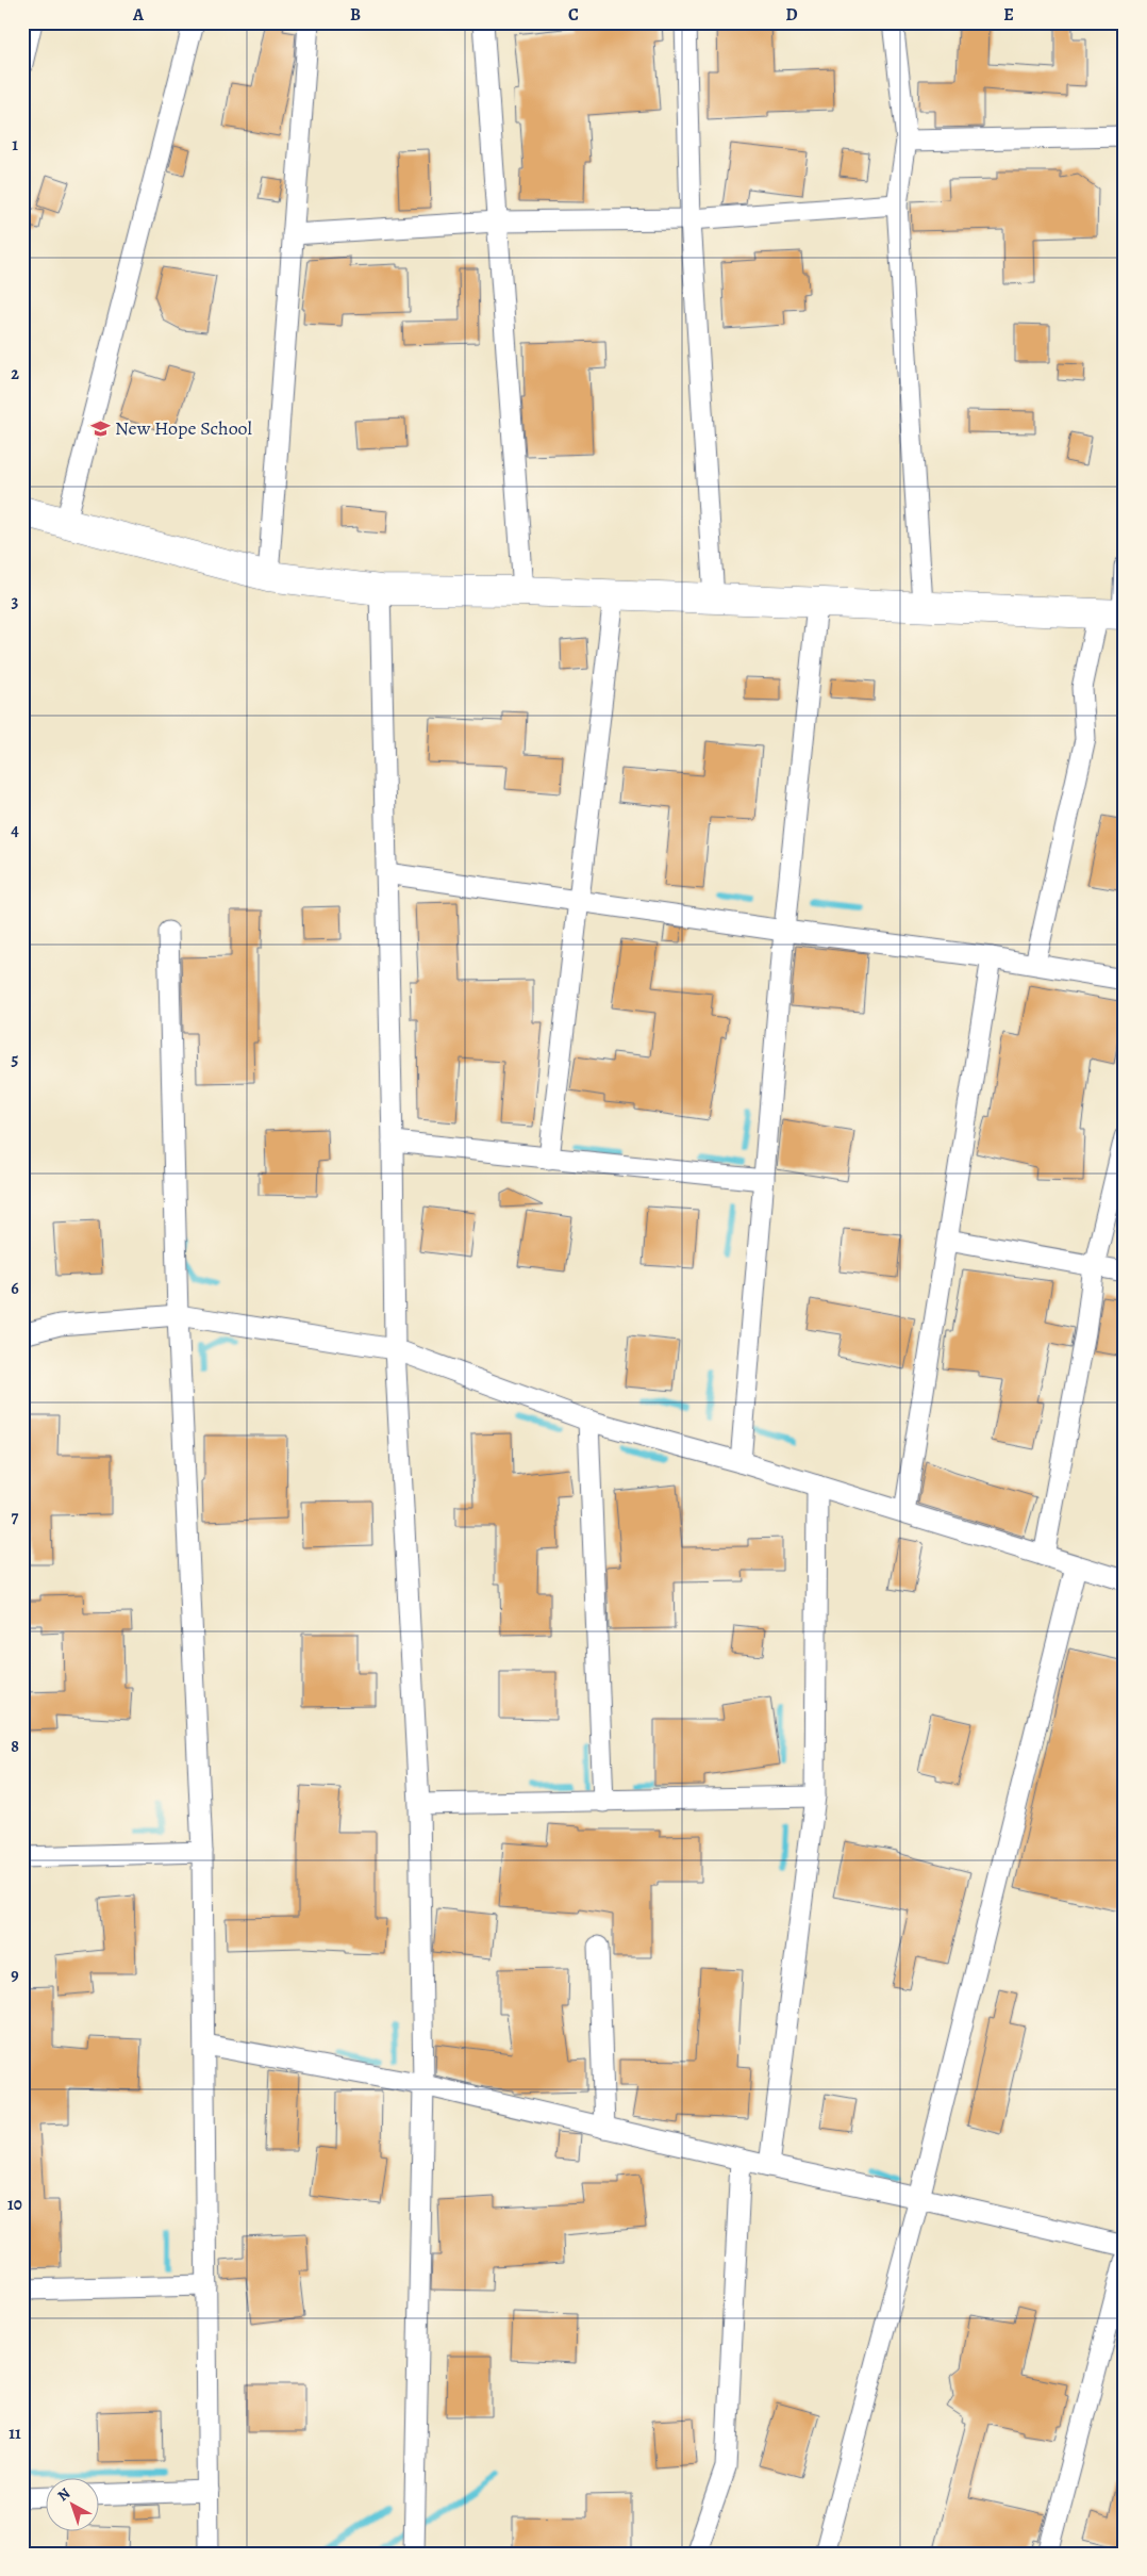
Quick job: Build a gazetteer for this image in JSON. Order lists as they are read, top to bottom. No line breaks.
{"places":{"school or university":["New Hope School"]},"north":"top left","grid":{"columns":["A","B","C","D","E"],"rows":["1","2","3","4","5","6","7","8","9","10","11"]}}
